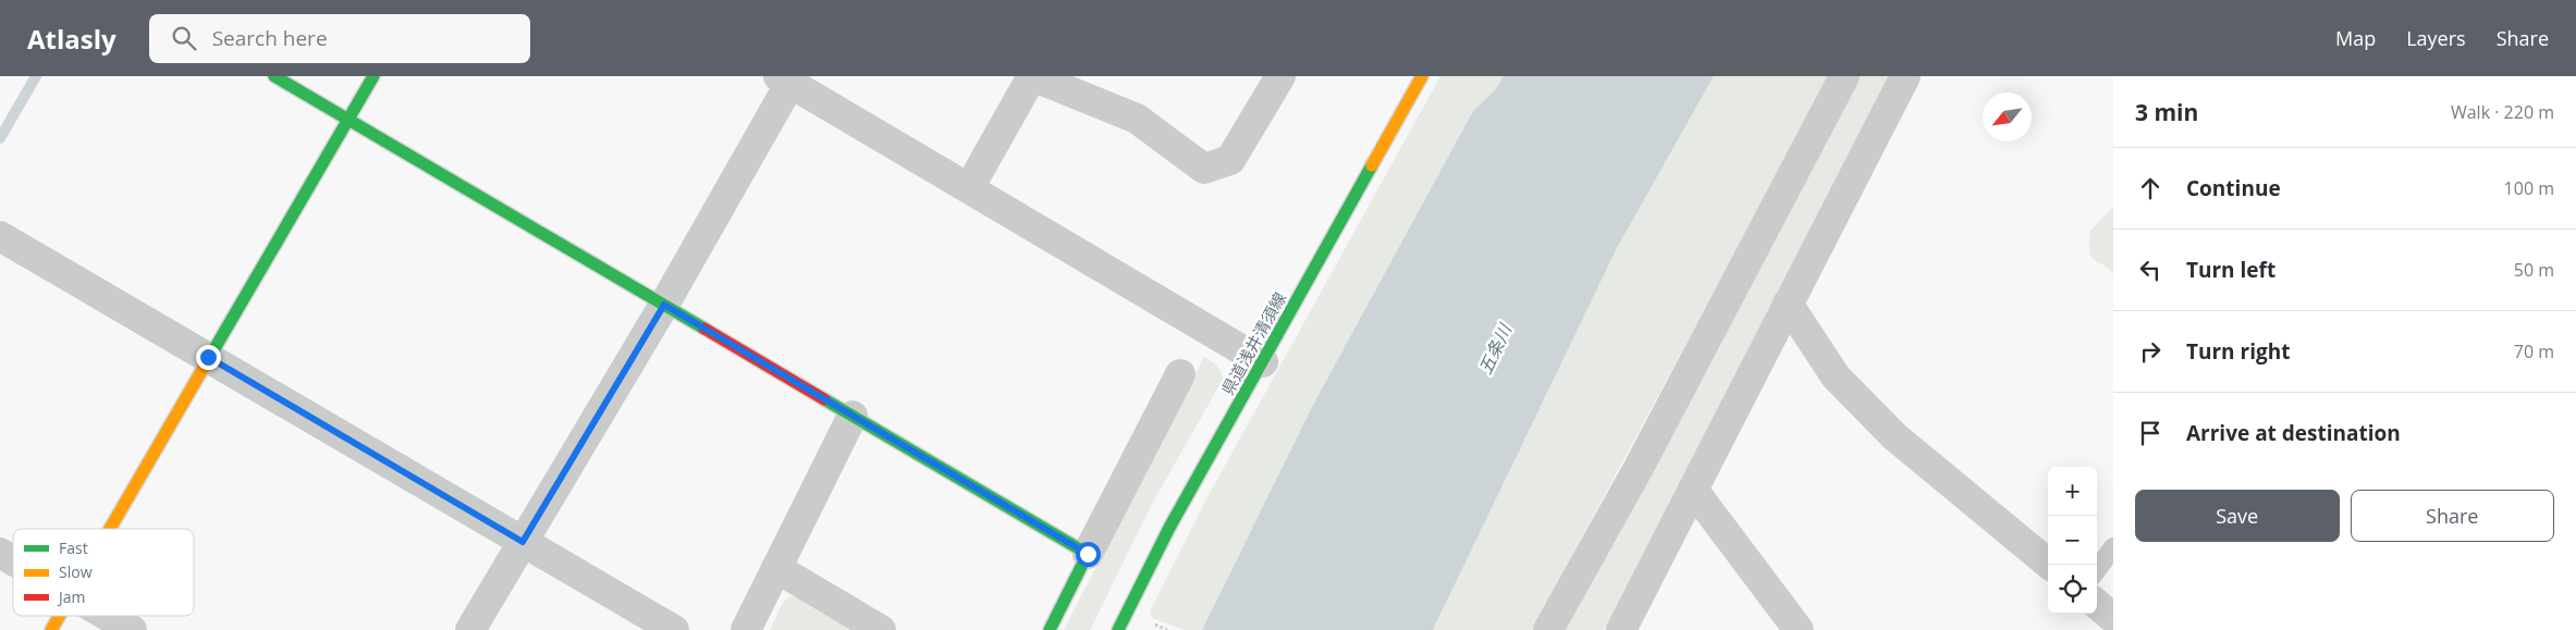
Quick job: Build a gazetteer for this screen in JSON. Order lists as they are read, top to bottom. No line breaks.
{"streets":{"street":["県道浅井清須線"]},"water":["五条川"],"legend":["Fast","Slow","Jam"],"north":"bottom left","page":{"header":"Atlasly","search":"Search here","nav":["Map","Layers","Share"],"heading":["3 min","Walk · 220 m"],"list":[["Continue","100 m"],["Turn left","50 m"],["Turn right","70 m"],"Arrive at destination"],"map_buttons":["+","−"],"buttons":["Save","Share"]}}
